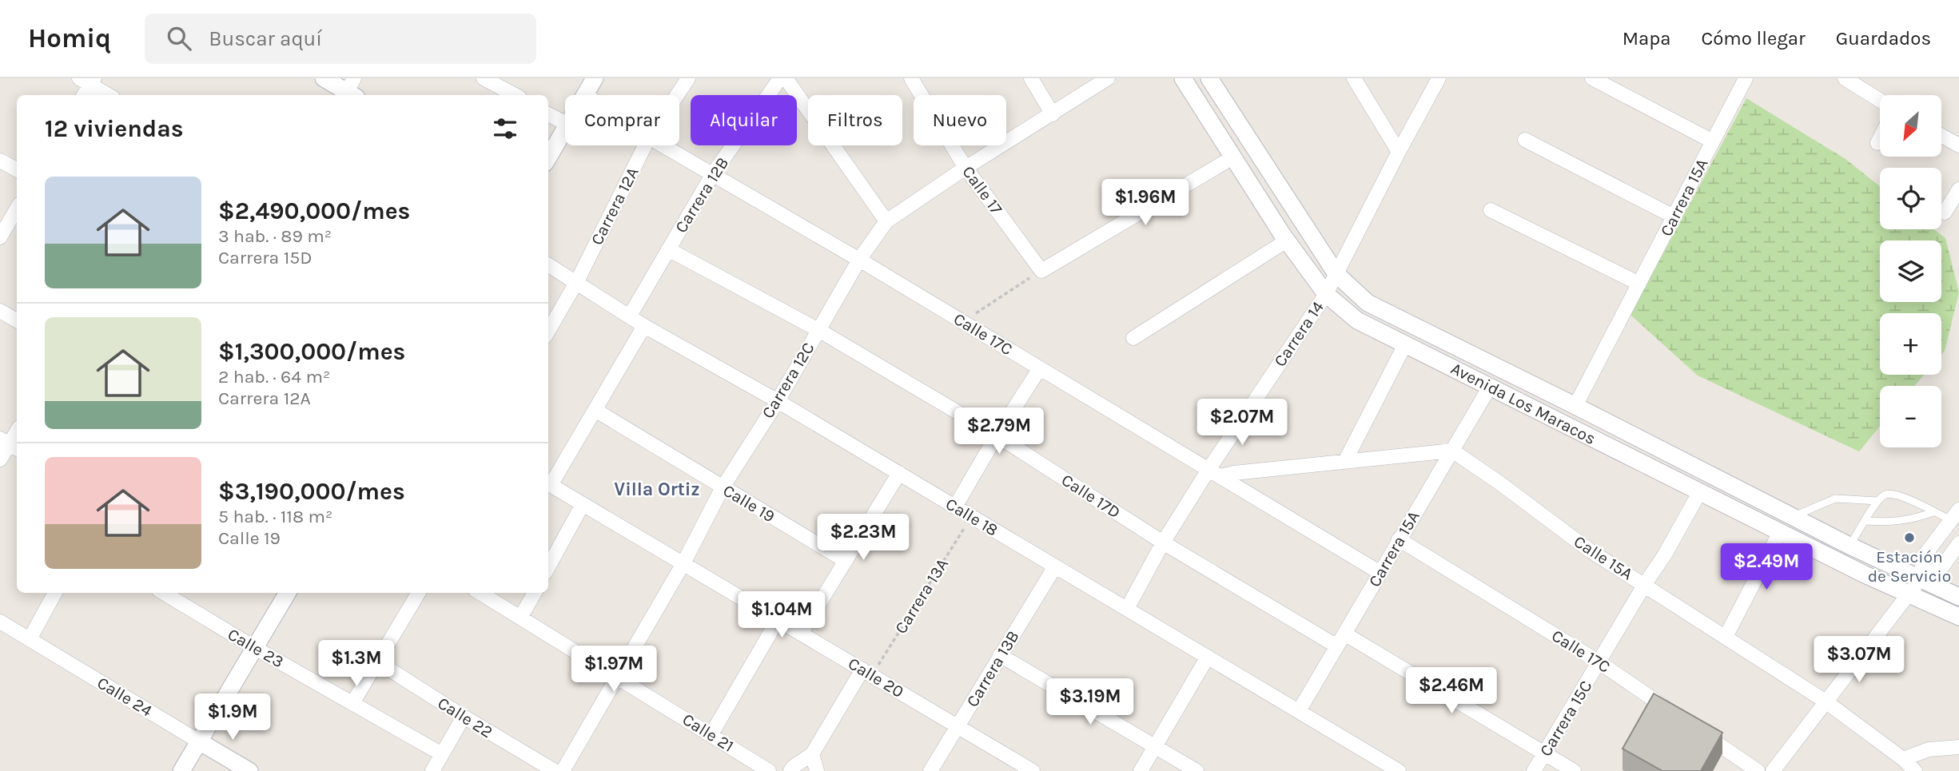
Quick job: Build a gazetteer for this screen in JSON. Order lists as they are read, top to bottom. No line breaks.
{"streets":{"street":["Calle 17","Carrera 12B","Carrera 15A","Carrera 12A","Calle 17C","Carrera 14","Carrera 12C","Avenida Los Maracos","Calle 17D","Calle 19","Calle 18","Calle 15A","Calle 23","Carrera 13B","Calle 20","Calle 24","Calle 22","Carrera 15C","Calle 21"],"path":["Carrera 13A"]},"crossings":[["Calle 17","Carrera 12C"],["Carrera 12B","Calle 17C"],["Carrera 12B","Calle 17D"],["Carrera 12B","Calle 18"],["Carrera 15A","Calle 17C"],["Carrera 15A","Avenida Los Maracos"],["Carrera 15A","Calle 17D"],["Carrera 15A","Calle 18"],["Carrera 15A","Calle 15A"],["Carrera 12A","Calle 18"],["Calle 17C","Carrera 14"],["Calle 17C","Carrera 12C"],["Calle 17C","Carrera 15C"],["Carrera 14","Avenida Los Maracos"],["Carrera 14","Calle 17D"],["Carrera 14","Calle 18"],["Carrera 12C","Calle 17D"],["Carrera 12C","Calle 19"],["Carrera 12C","Calle 18"],["Carrera 12C","Calle 20"],["Carrera 12C","Calle 21"],["Avenida Los Maracos","Carrera 15C"],["Calle 18","Carrera 13A"],["Calle 18","Carrera 13B"],["Calle 15A","Carrera 15C"],["Carrera 13A","Calle 20"],["Carrera 13B","Calle 20"]],"districts":["Villa Ortiz"],"places":["Estación de Servicio"],"north":"bottom left","page":{"header":"Homiq","search":"Buscar aquí","nav":["Mapa","Cómo llegar","Guardados"],"map_buttons":["+","−"],"chip":["Comprar","Alquilar","Filtros","Nuevo"],"heading":"12 viviendas","list":[{"name":"$2,490,000/mes","note":"3 hab. · 89 m² · Carrera 15D"},{"name":"$1,300,000/mes","note":"2 hab. · 64 m² · Carrera 12A"},{"name":"$3,190,000/mes","note":"5 hab. · 118 m² · Calle 19"}],"price":["$1.96M","$2.07M","$2.79M","$2.23M","$2.49M","$1.04M","$3.07M","$1.3M","$1.97M","$2.46M","$3.19M","$1.9M"]}}
